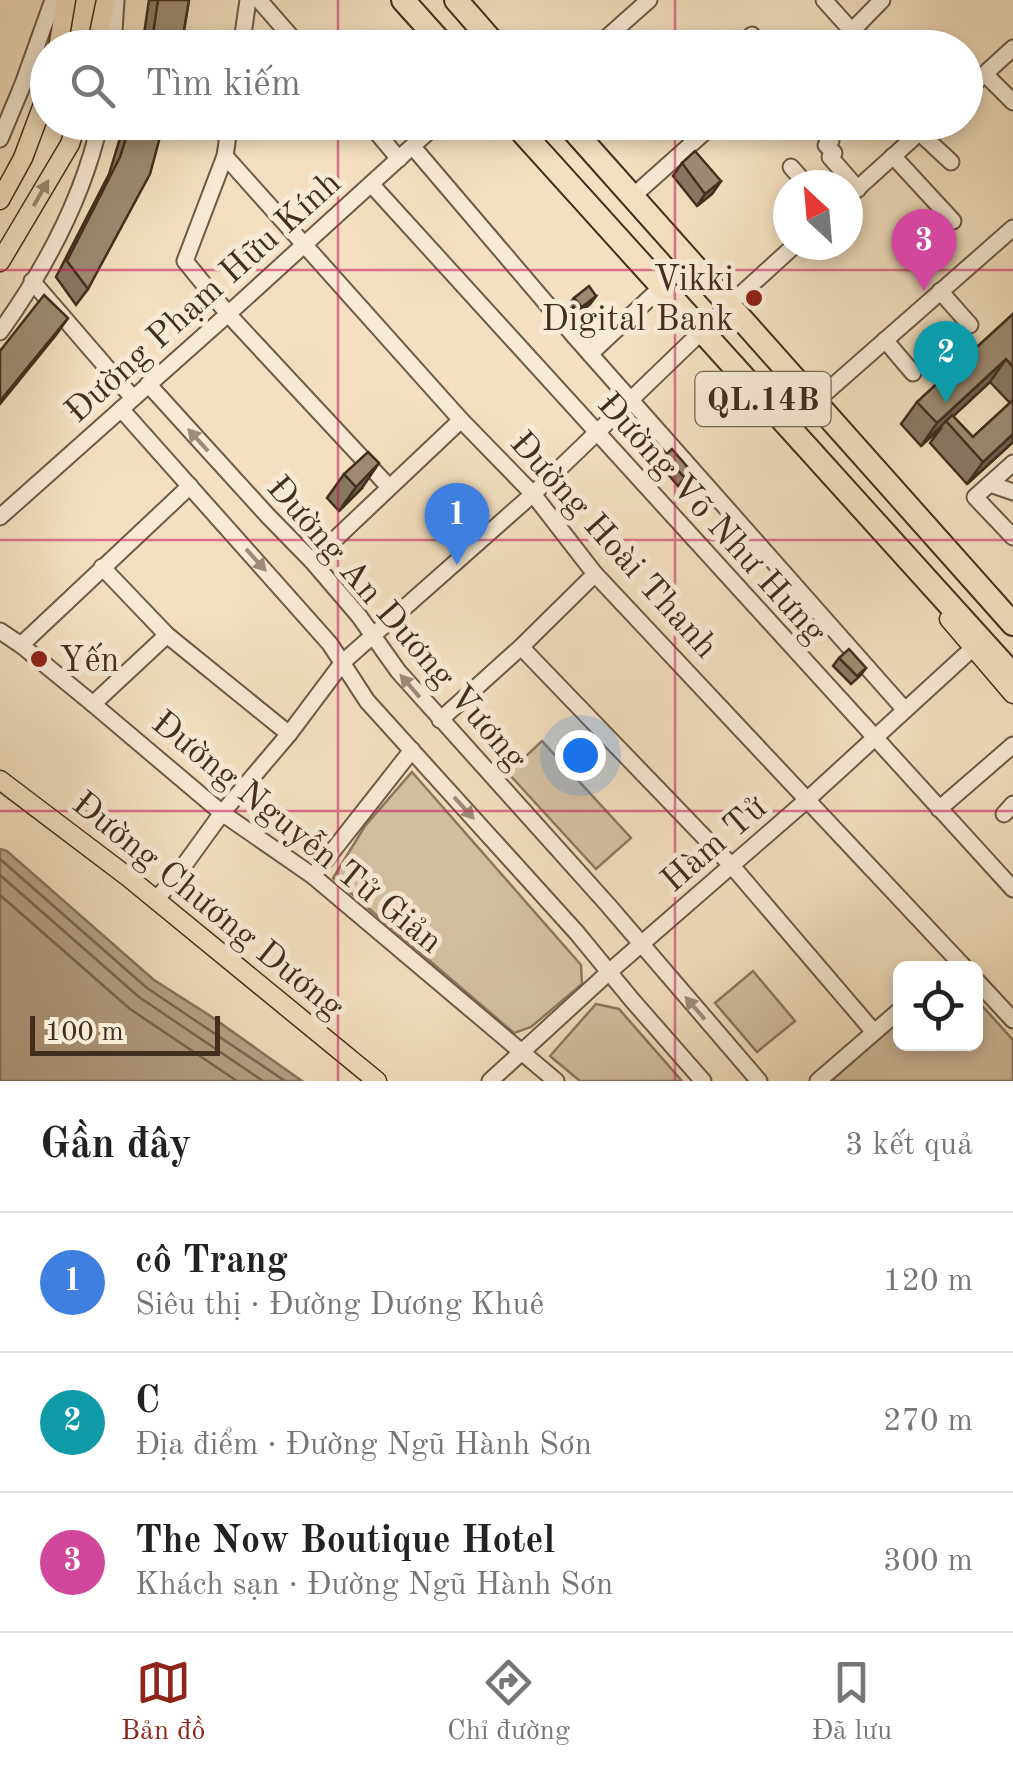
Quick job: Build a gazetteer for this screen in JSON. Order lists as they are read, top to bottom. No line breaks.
{"streets":{"highway":["QL.14B"],"main road":["Đường Chương Dương"],"street":["Đường Phạm Hữu Kính","Đường Võ Như Hưng","Đường Hoài Thanh","Đường An Dương Vương","Đường Nguyễn Tử Giản","Hàm Tử"]},"crossings":[["Đường Phạm Hữu Kính","Đường Võ Như Hưng"],["Đường Phạm Hữu Kính","Đường Hoài Thanh"],["Đường Phạm Hữu Kính","Đường An Dương Vương"],["QL.14B","Hàm Tử"],["Đường Võ Như Hưng","Hàm Tử"],["Đường Hoài Thanh","Hàm Tử"],["Đường An Dương Vương","Hàm Tử"],["Đường Nguyễn Tử Giản","Hàm Tử"]],"places":["Vikki Digital Bank","Yến"],"scale_bar":"100 m","north":"top left","page":{"search":"Tìm kiếm","pins":["3","2","1"],"scale":"100 m","heading":["Gần đây","3 kết quả"],"list":[{"mark":"1","name":"cô Trang","note":"Siêu thị · Đường Dương Khuê","value":"120 m"},{"mark":"2","name":"C","note":"Địa điểm · Đường Ngũ Hành Sơn","value":"270 m"},{"mark":"3","name":"The Now Boutique Hotel","note":"Khách sạn · Đường Ngũ Hành Sơn","value":"300 m"}],"nav":["Bản đồ","Chỉ đường","Đã lưu"]}}
